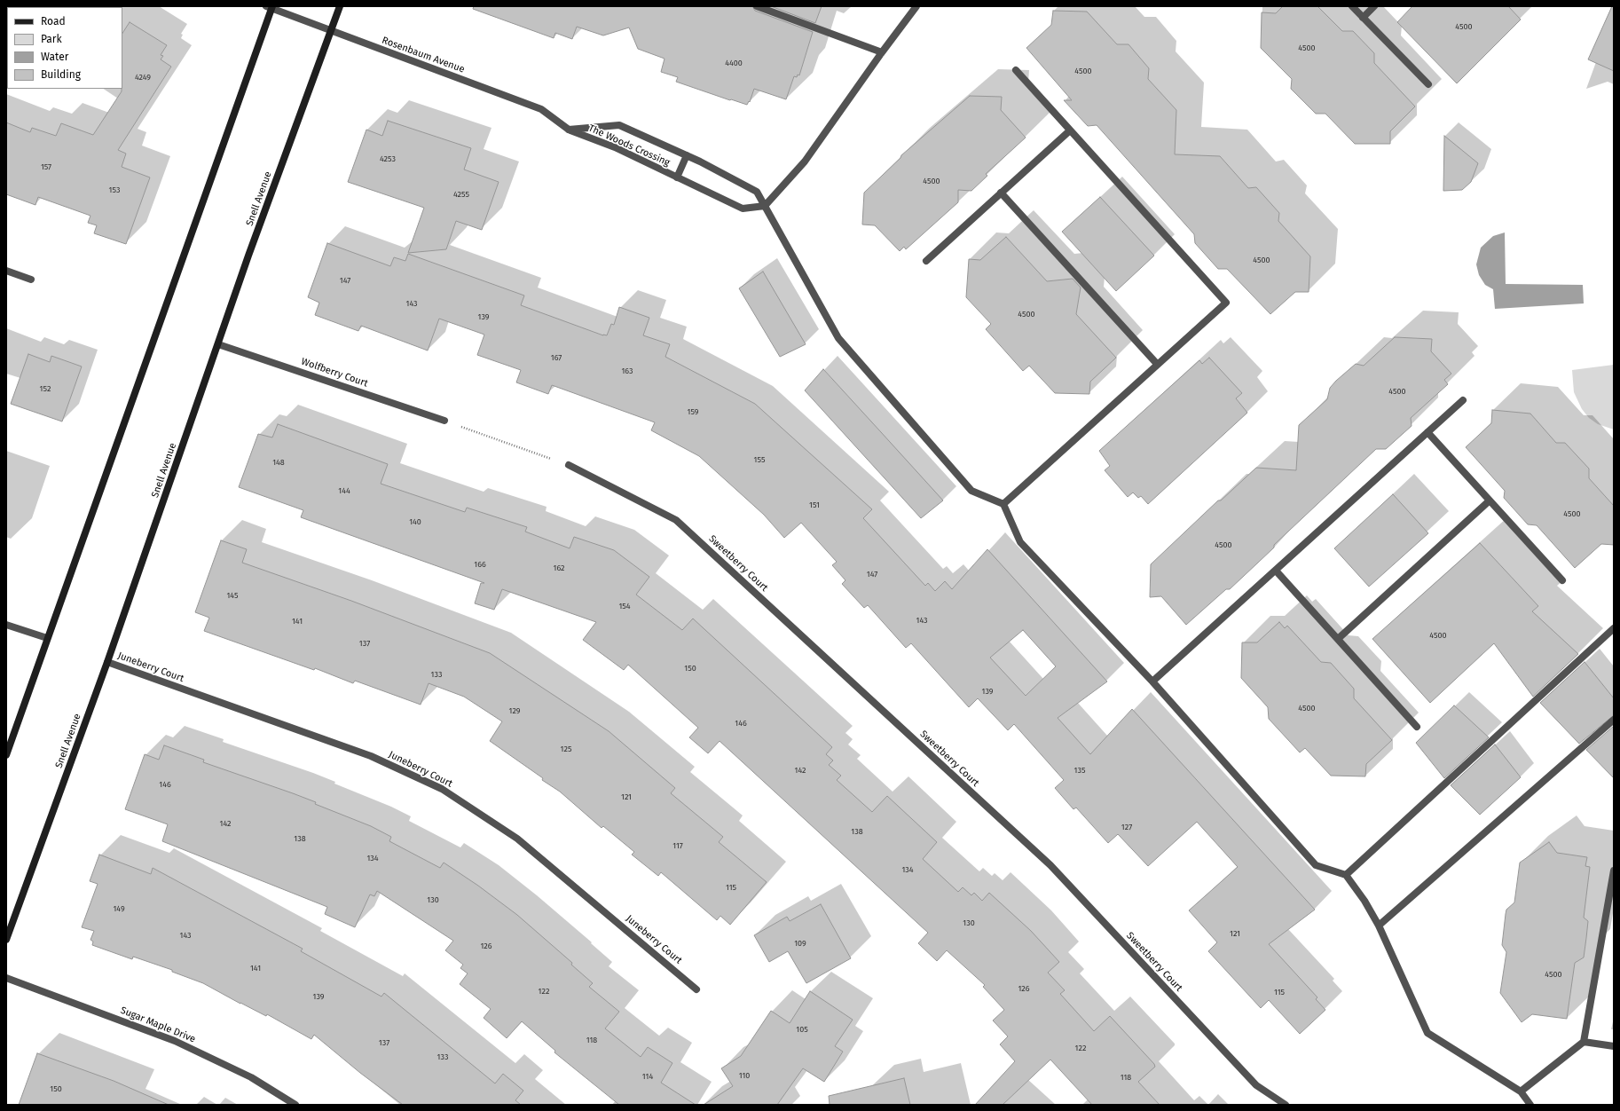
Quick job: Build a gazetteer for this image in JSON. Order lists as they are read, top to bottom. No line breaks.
{"streets":{"main road":["Snell Avenue"],"street":["Rosenbaum Avenue","The Woods Crossing","Wolfberry Court","Sweetberry Court","Juneberry Court","Sugar Maple Drive"]},"crossings":[["Rosenbaum Avenue","The Woods Crossing"],["Rosenbaum Avenue","Snell Avenue"],["Snell Avenue","Wolfberry Court"],["Snell Avenue","Juneberry Court"]],"house_numbers":["4500","4500","4400","4500","4249","4253","157","4500","153","4255","4500","147","143","4500","139","167","163","152","4500","159","155","148","144","151","4500","140","4500","166","162","147","145","154","143","141","4500","137","150","133","139","4500","129","146","125","142","135","146","121","142","127","138","138","117","134","134","115","130","149","130","121","143","109","126","141","4500","126","122","115","139","105","118","137","122","133","110","114","118","150"],"legend":["Road","Park","Water","Building"]}
